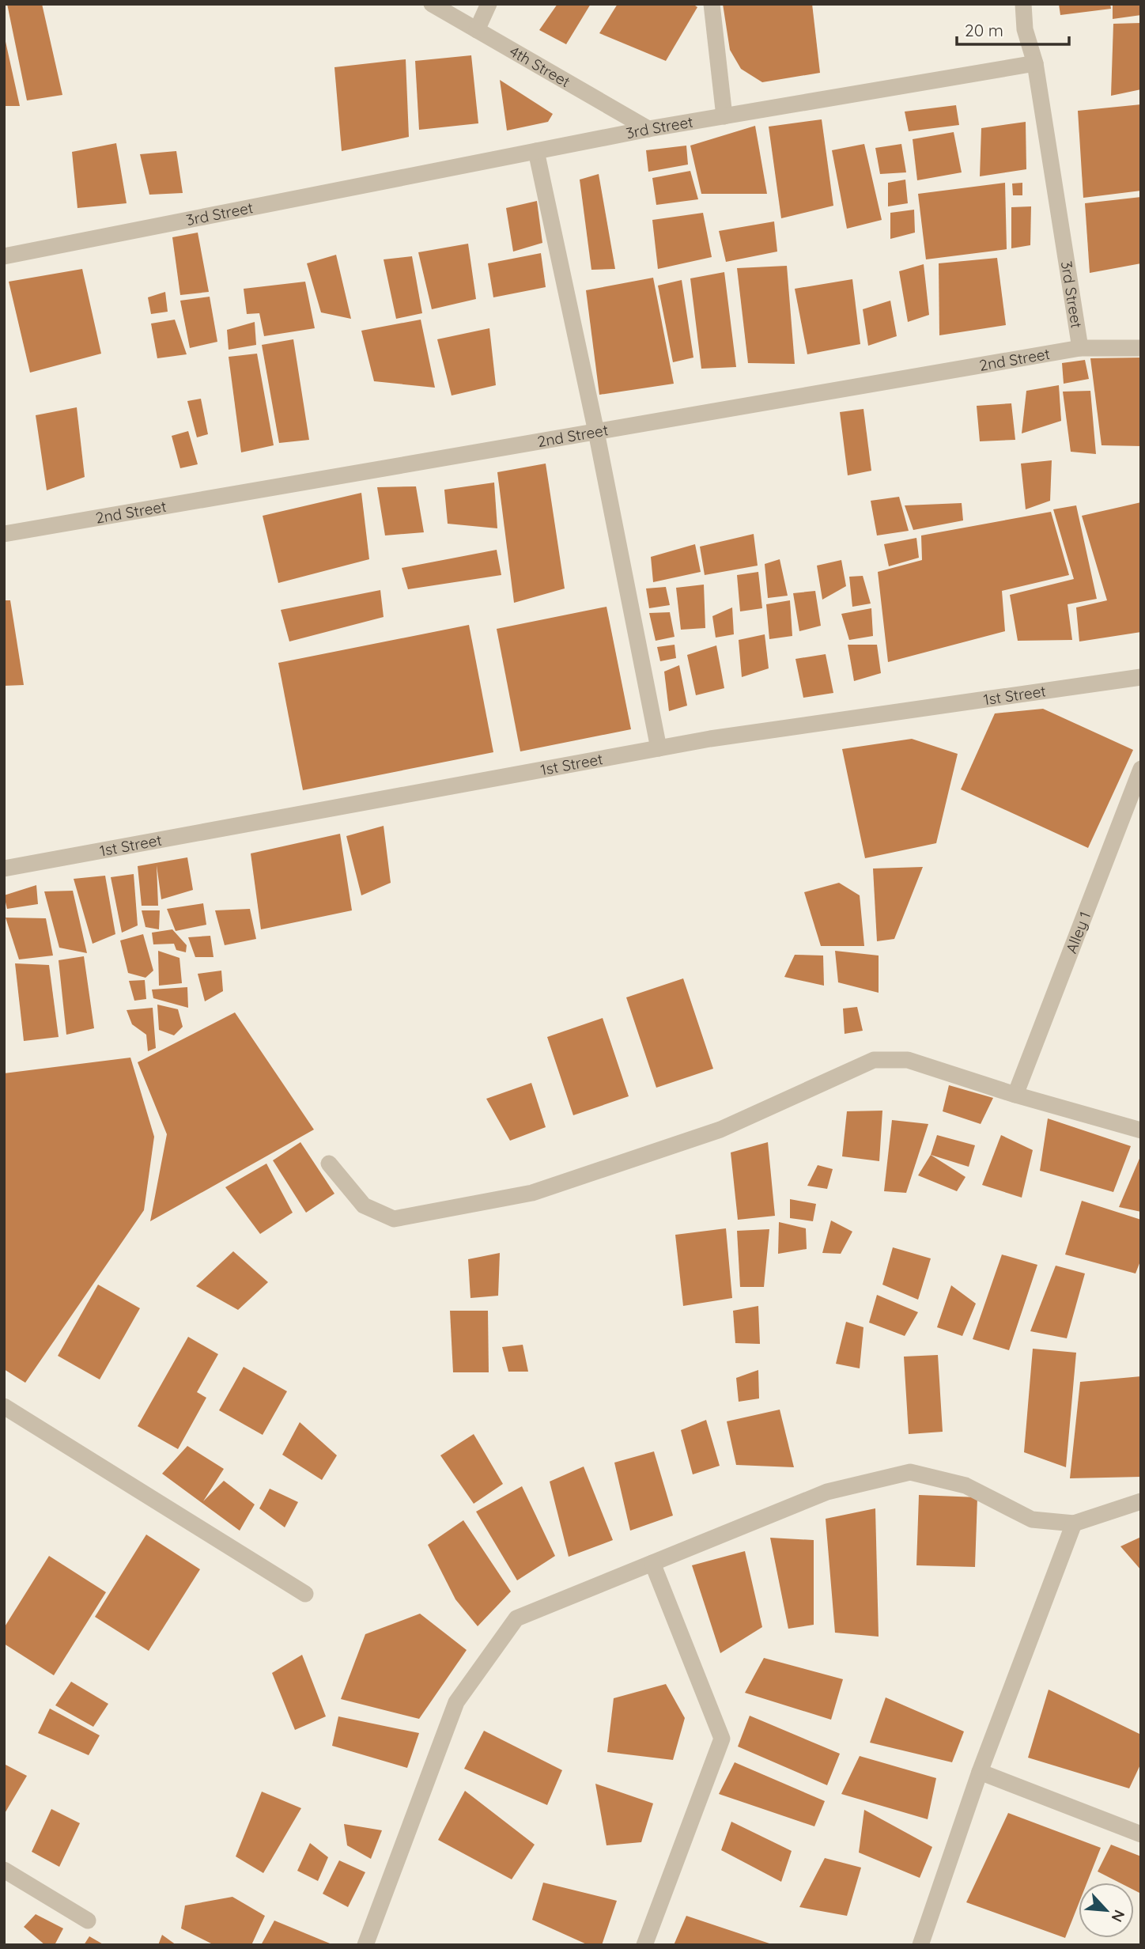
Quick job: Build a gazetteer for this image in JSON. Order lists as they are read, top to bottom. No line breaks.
{"streets":{"street":["4th Street","3rd Street","2nd Street","1st Street","Alley 1"]},"crossings":[["4th Street","3rd Street"],["3rd Street","2nd Street"]],"scale_bar":"20 m","north":"bottom right"}
